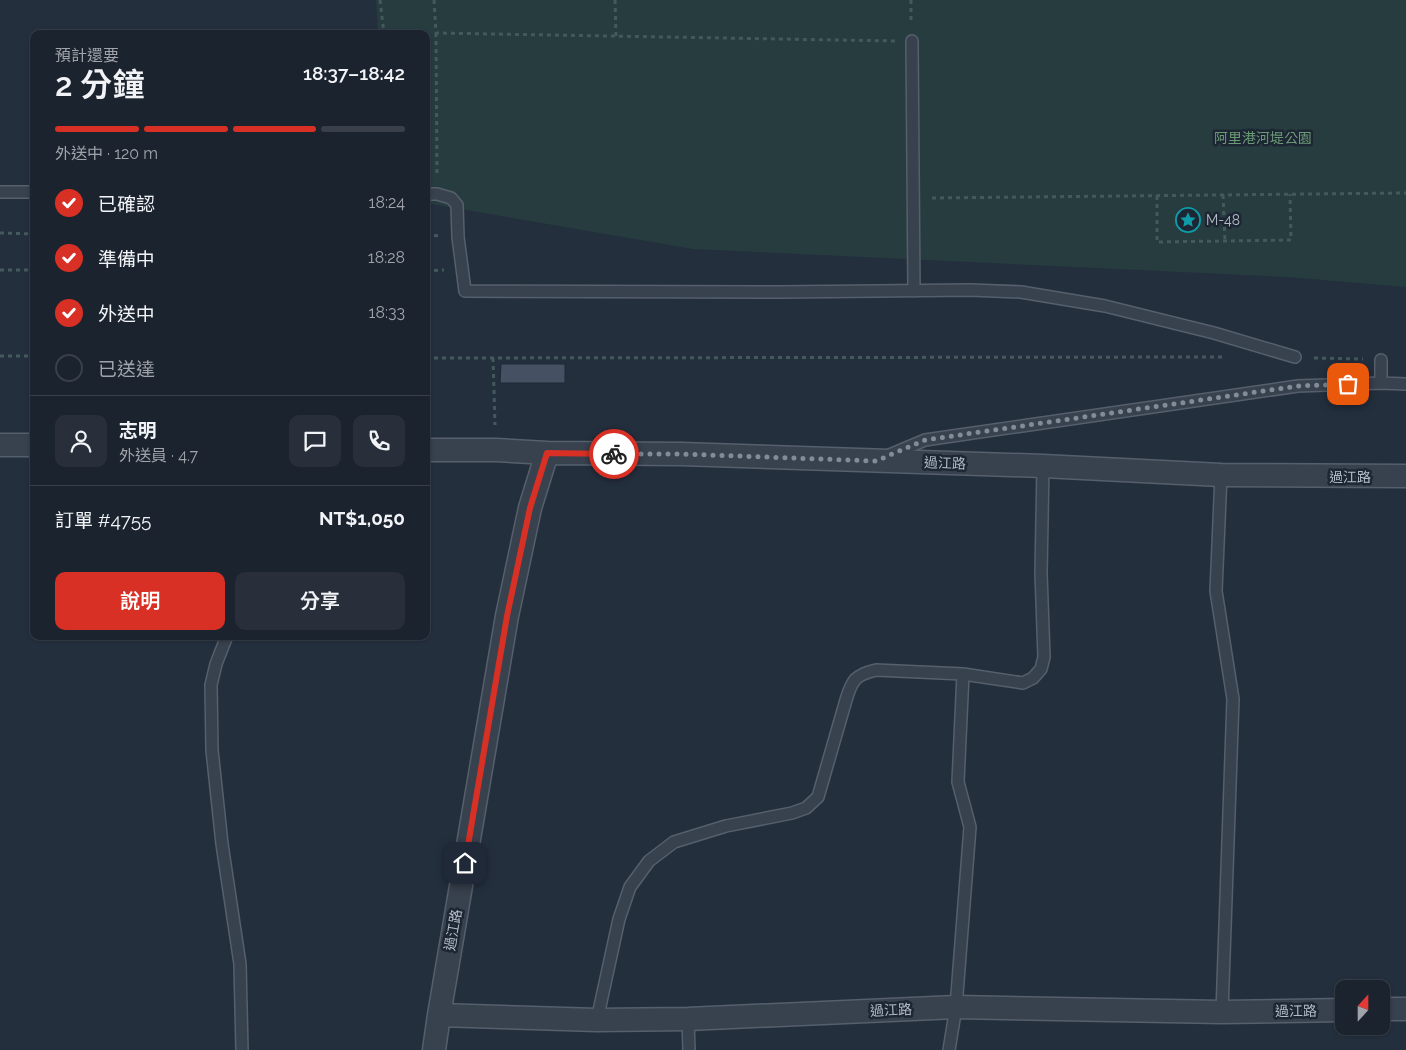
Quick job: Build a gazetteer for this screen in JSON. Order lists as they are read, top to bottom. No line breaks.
{"streets":{"street":["過江路"]},"parks":["阿里港河堤公園"],"places":{"place":["M-48"]},"north":"top","page":{"heading":["2 分鐘","預計還要","18:37–18:42"],"panel":["志明","外送員 · 4.7","訂單 #4755","NT$1,050"],"bar":"外送中 · 120 m","list":[["已確認","18:24"],["準備中","18:28"],["外送中","18:33"],"已送達"],"buttons":["說明","分享"]}}
